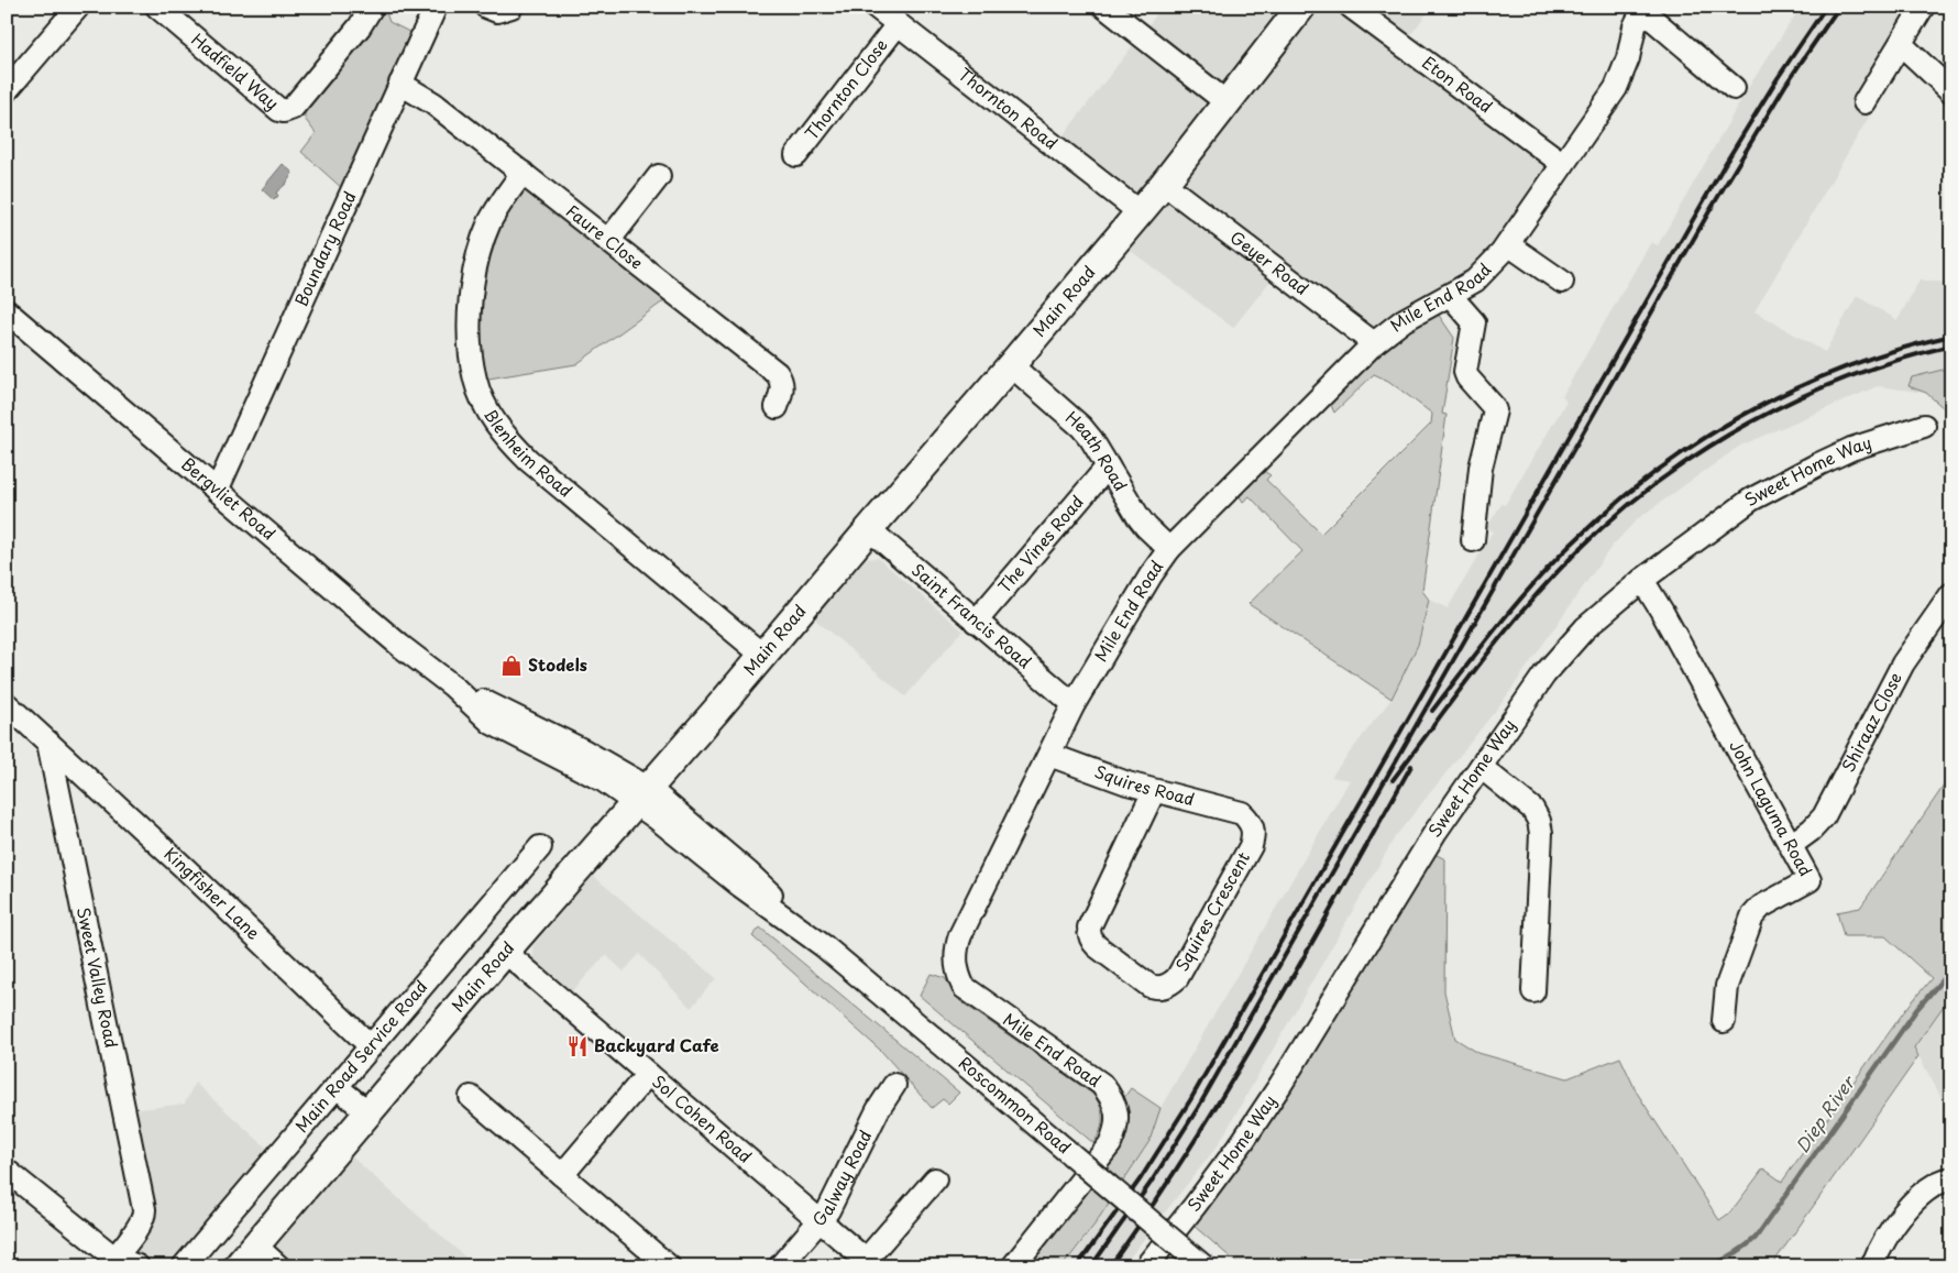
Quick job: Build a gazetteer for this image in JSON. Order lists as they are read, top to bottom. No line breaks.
{"streets":{"main road":["Main Road"],"street":["Hadfield Way","Eton Road","Thornton Close","Thornton Road","Faure Close","Boundary Road","Geyer Road","Mile End Road","Blenheim Road","Heath Road","Sweet Home Way","Bergvliet Road","The Vines Road","Saint Francis Road","Shiraaz Close","Squires Road","John Laguma Road","Kingfisher Lane","Squires Crescent","Sweet Valley Road","Main Road Service Road","Roscommon Road","Sol Cohen Road","Galway Road"]},"crossings":[["Eton Road","Mile End Road"],["Thornton Close","Thornton Road"],["Thornton Road","Main Road"],["Faure Close","Boundary Road"],["Faure Close","Blenheim Road"],["Boundary Road","Bergvliet Road"],["Geyer Road","Mile End Road"],["Geyer Road","Main Road"],["Mile End Road","Heath Road"],["Mile End Road","Saint Francis Road"],["Mile End Road","Squires Road"],["Main Road","Blenheim Road"],["Main Road","Heath Road"],["Main Road","Bergvliet Road"],["Main Road","Saint Francis Road"],["Main Road","Roscommon Road"],["Main Road","Sol Cohen Road"],["Heath Road","The Vines Road"],["Sweet Home Way","John Laguma Road"],["Bergvliet Road","Roscommon Road"],["The Vines Road","Saint Francis Road"],["Shiraaz Close","John Laguma Road"],["Squires Road","Squires Crescent"],["Kingfisher Lane","Sweet Valley Road"],["Kingfisher Lane","Main Road Service Road"],["Sol Cohen Road","Galway Road"]],"water":["Diep River"],"places":{"shop":["Stodels"],"restaurant":["Backyard Cafe"]}}
